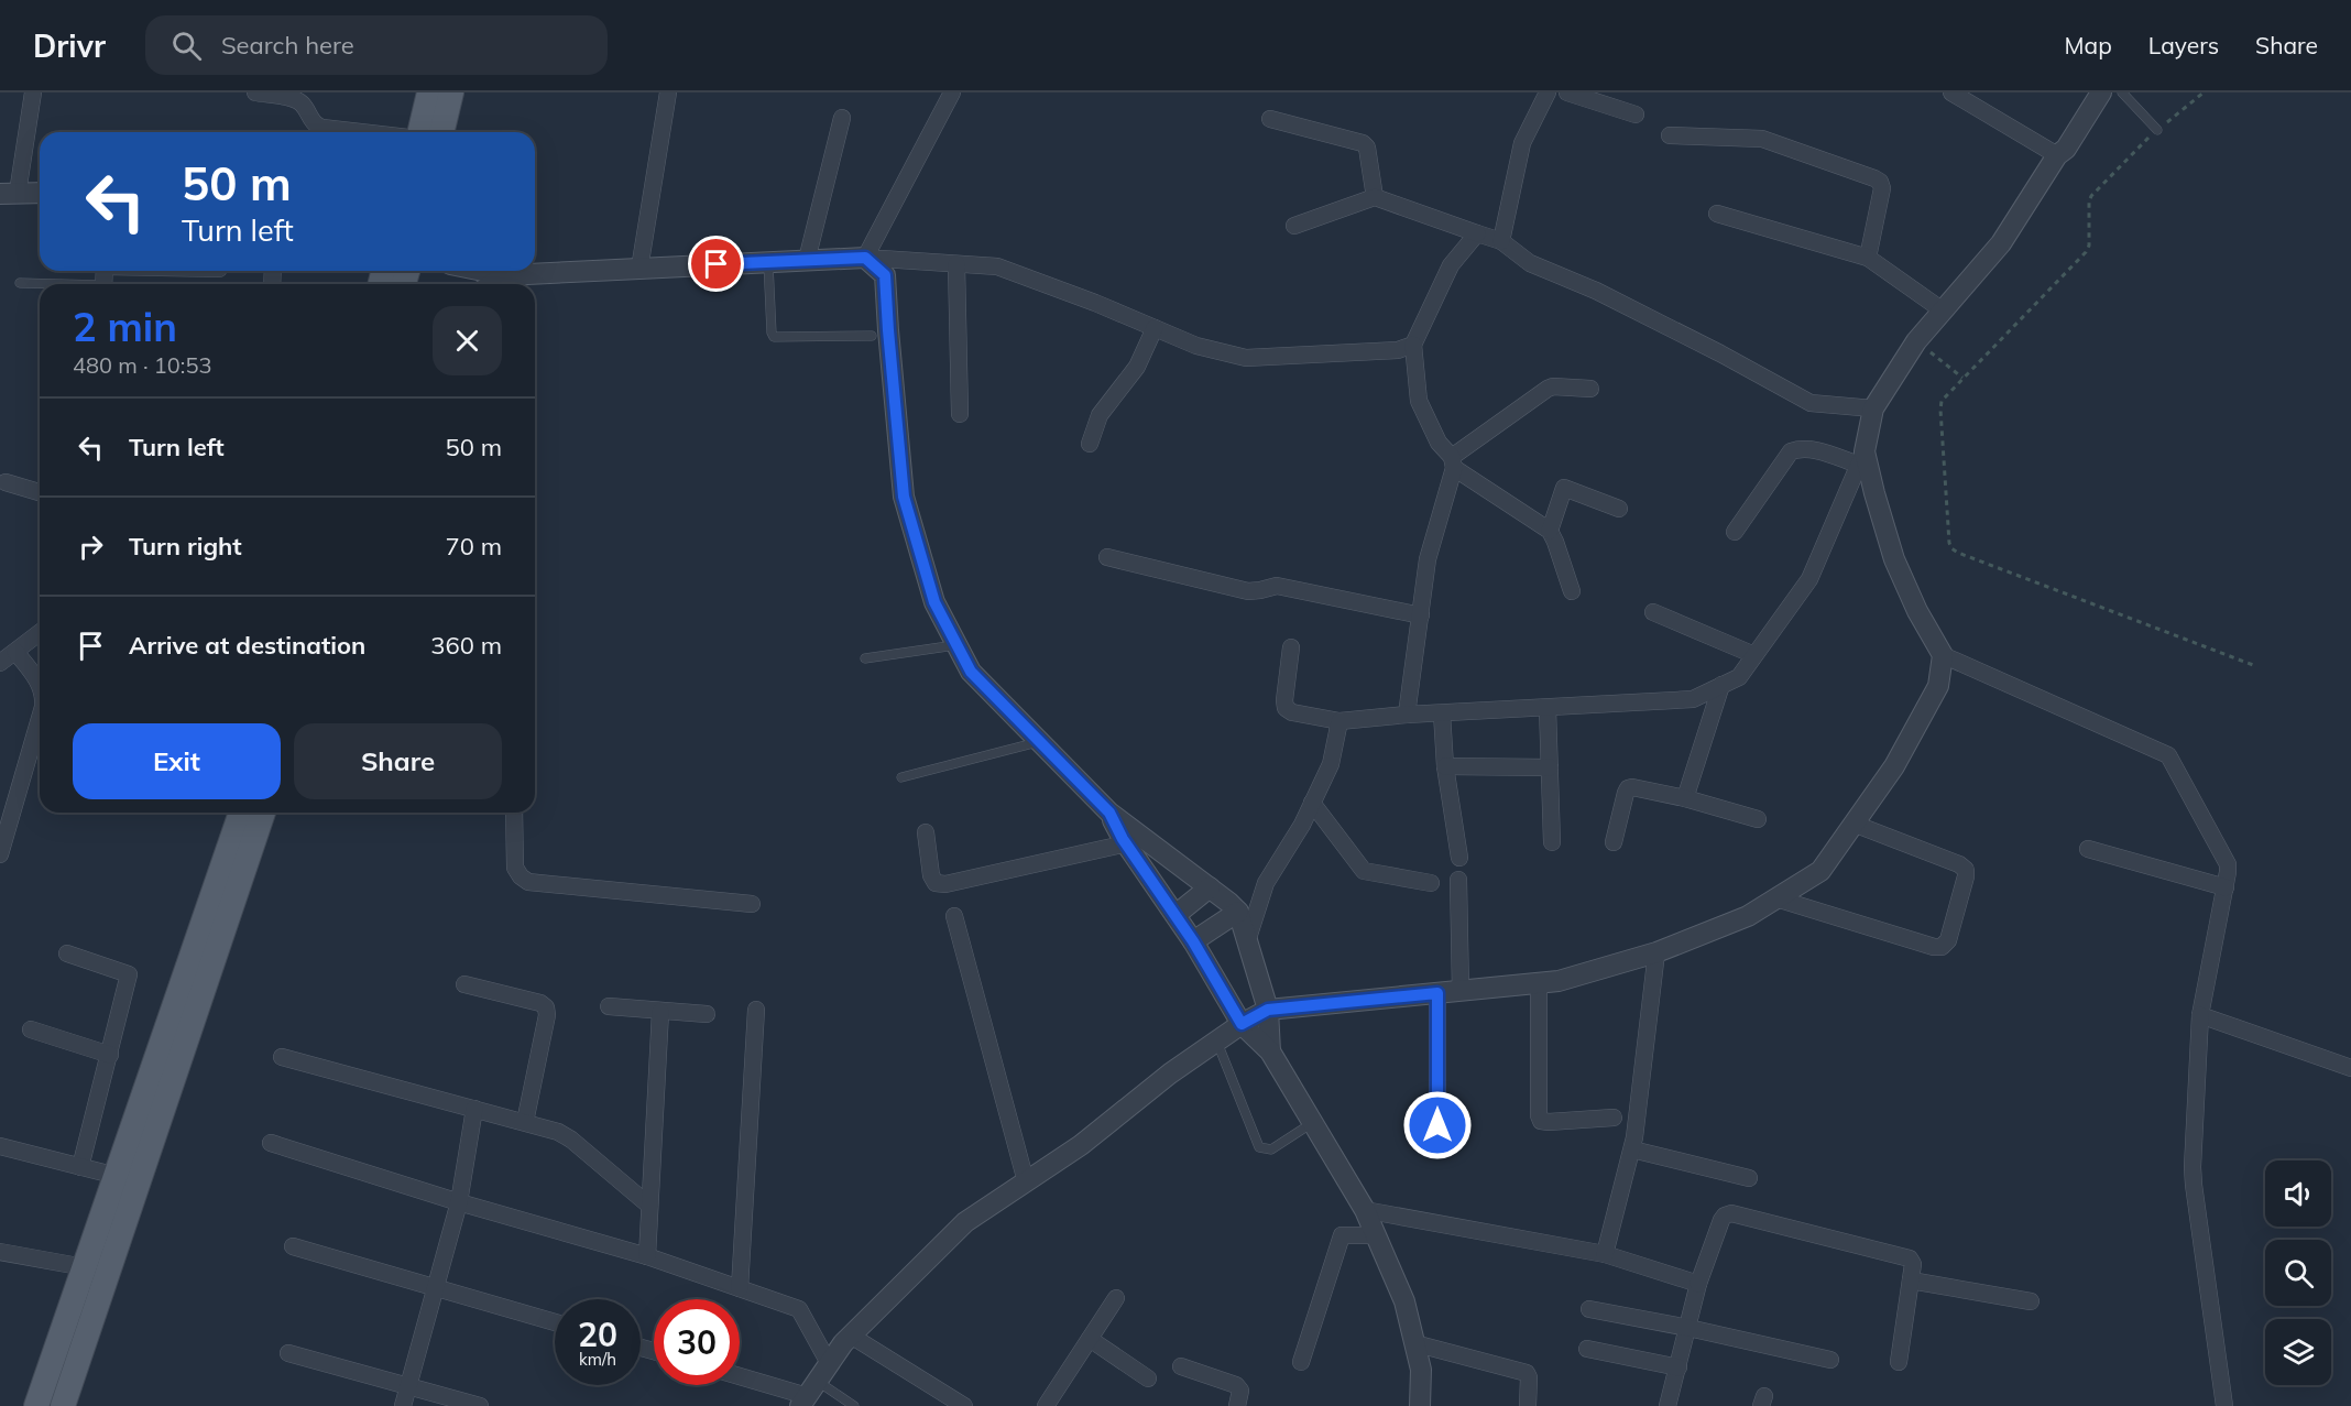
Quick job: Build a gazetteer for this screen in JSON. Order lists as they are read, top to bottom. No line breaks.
{"page":{"header":"Drivr","search":"Search here","nav":["Map","Layers","Share"],"turn":["50 m","Turn left"],"heading":["2 min","480 m · 10:53"],"list":[{"name":"Turn left","value":"50 m"},{"name":"Turn right","value":"70 m"},{"name":"Arrive at destination","value":"360 m"}],"buttons":["Exit","Share"],"speed":"20 km/h","limit":"30"}}
